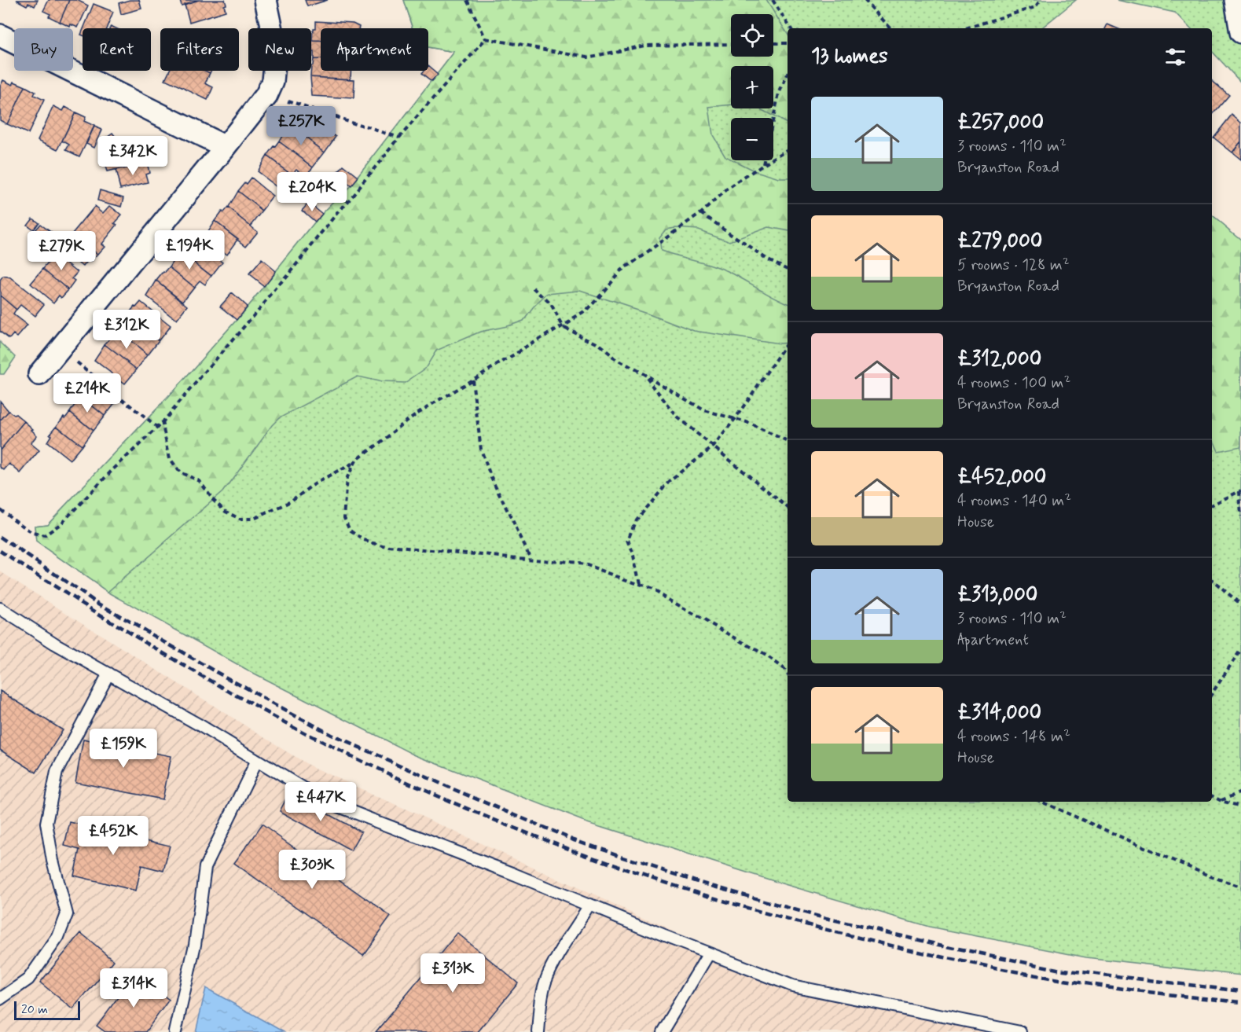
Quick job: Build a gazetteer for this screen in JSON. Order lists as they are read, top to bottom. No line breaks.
{"scale_bar":"20 m","page":{"map_buttons":["+","−"],"chip":["Buy","Rent","Filters","New","Apartment"],"heading":"13 homes","list":[{"name":"£257,000","note":"3 rooms · 110 m² · Bryanston Road"},{"name":"£279,000","note":"5 rooms · 128 m² · Bryanston Road"},{"name":"£312,000","note":"4 rooms · 100 m² · Bryanston Road"},{"name":"£452,000","note":"4 rooms · 140 m² · House"},{"name":"£313,000","note":"3 rooms · 110 m² · Apartment"},{"name":"£314,000","note":"4 rooms · 148 m² · House"}],"price":["£257K","£342K","£204K","£194K","£279K","£312K","£214K","£159K","£447K","£452K","£303K","£313K","£314K"],"scale":"20 m"}}
